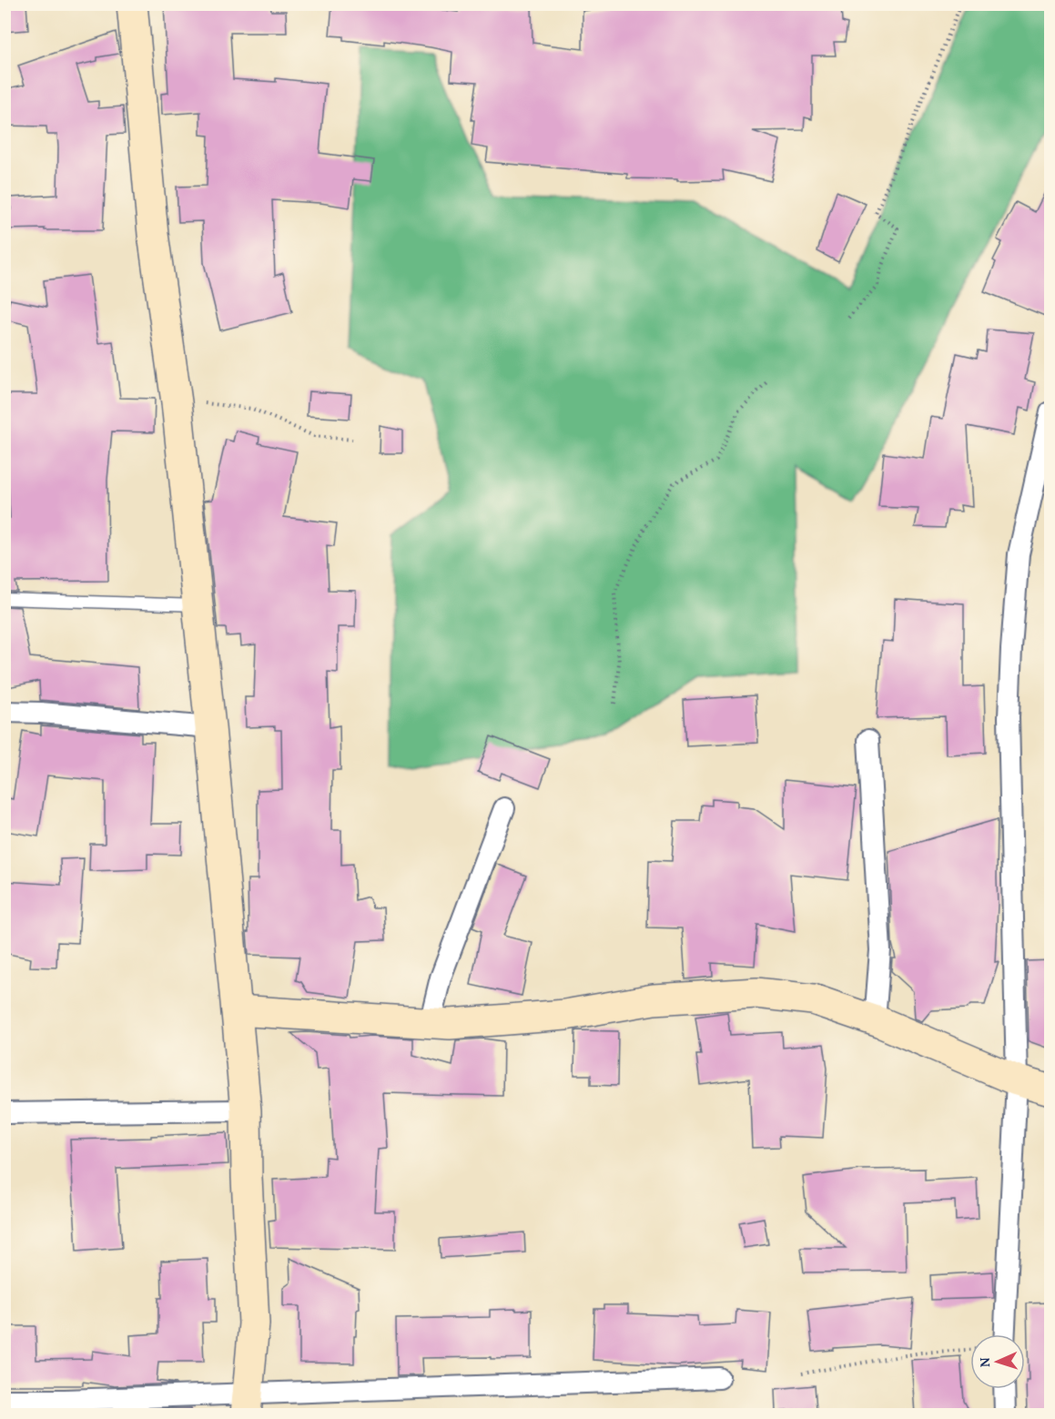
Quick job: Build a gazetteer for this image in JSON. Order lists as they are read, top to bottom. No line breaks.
{"north":"left"}
